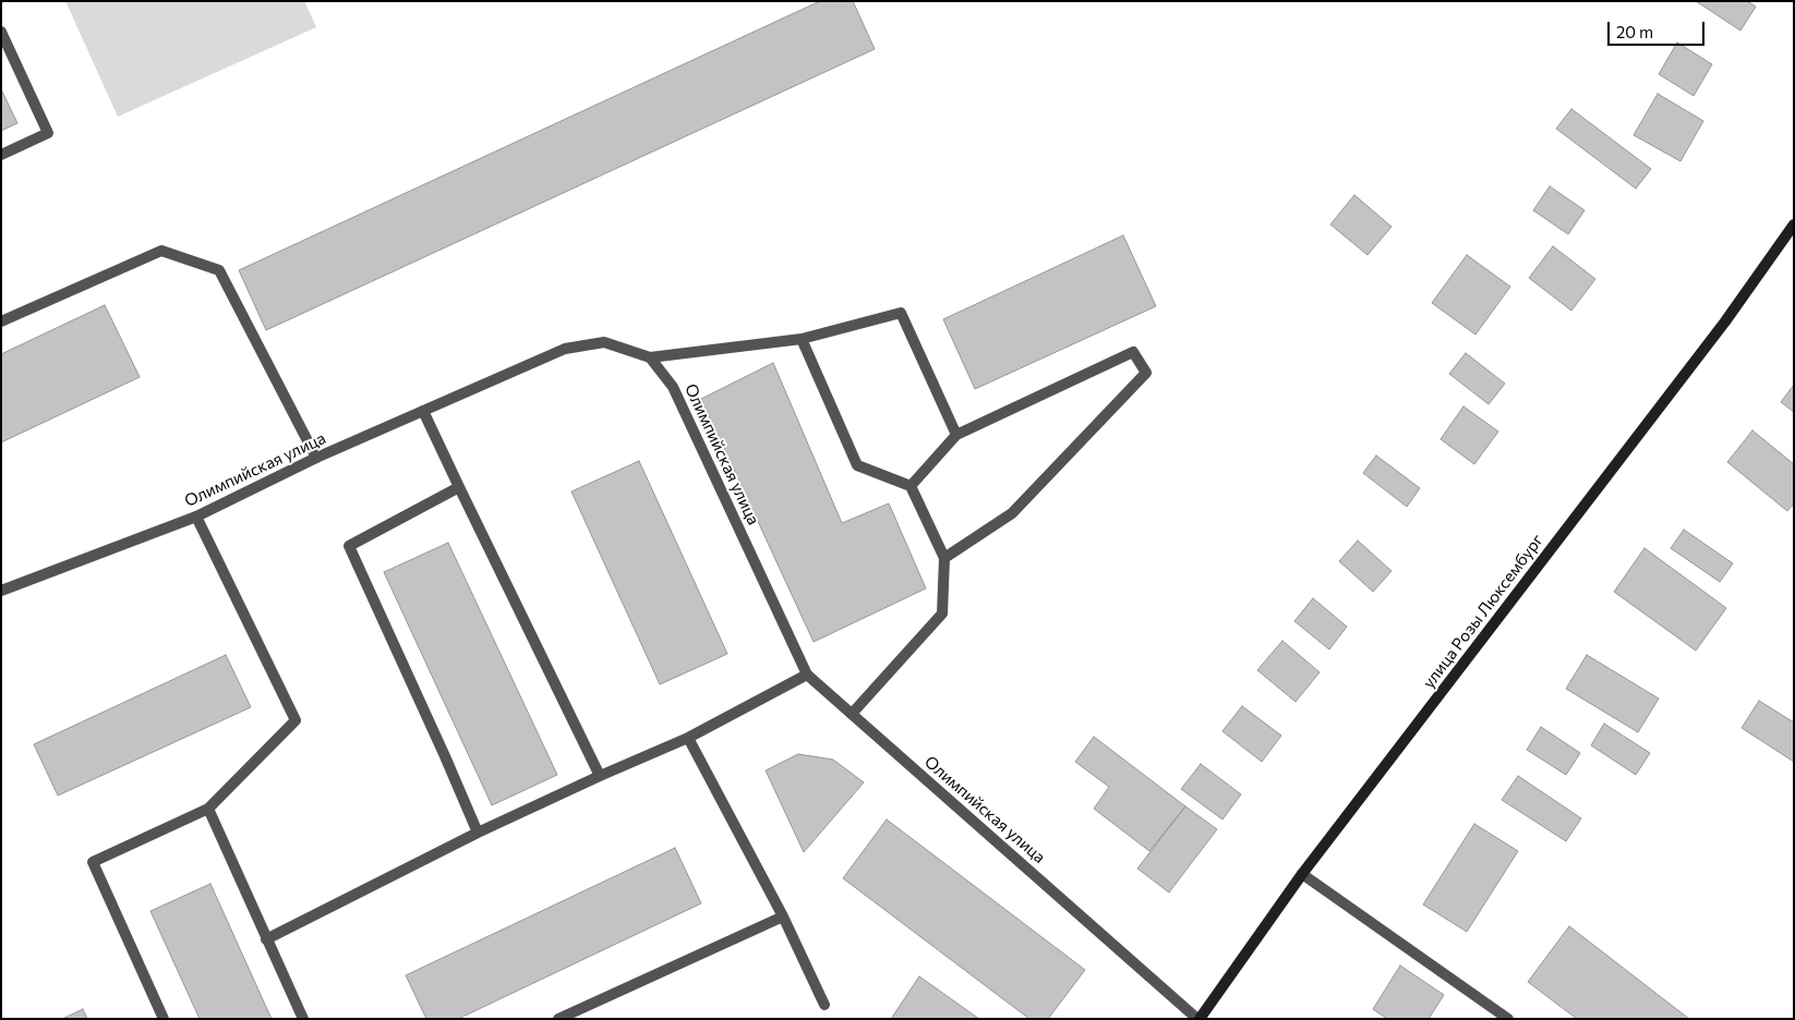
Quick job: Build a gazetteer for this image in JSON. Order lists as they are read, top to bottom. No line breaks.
{"streets":{"street":["Олимпийская улица","улица Розы Люксембург"]},"crossings":[["Олимпийская улица","улица Розы Люксембург"]],"scale_bar":"20 m"}
